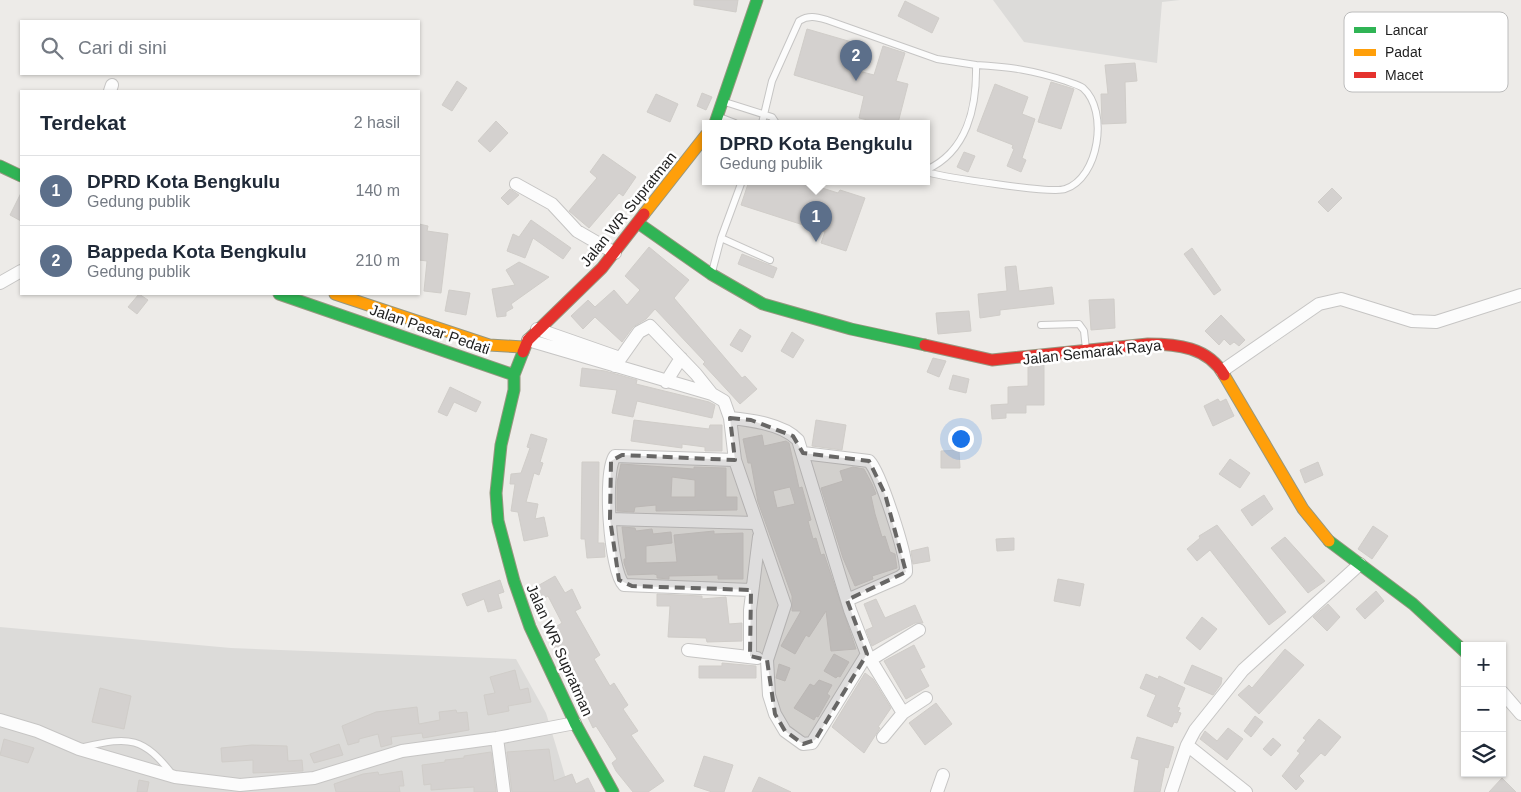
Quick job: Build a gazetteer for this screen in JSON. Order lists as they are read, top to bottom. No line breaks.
{"streets":{"main road":["Jalan WR Supratman","Jalan Pasar Pedati","Jalan Semarak Raya"]},"crossings":[["Jalan WR Supratman","Jalan Pasar Pedati"],["Jalan WR Supratman","Jalan Semarak Raya"]],"legend":["Lancar","Padat","Macet"],"page":{"search":"Cari di sini","pins":["2","1"],"heading":["Terdekat","2 hasil"],"popup":["DPRD Kota Bengkulu","Gedung publik"],"list":[{"mark":"1","name":"DPRD Kota Bengkulu","note":"Gedung publik","value":"140 m"},{"mark":"2","name":"Bappeda Kota Bengkulu","note":"Gedung publik","value":"210 m"}],"map_buttons":["+","−"]}}
